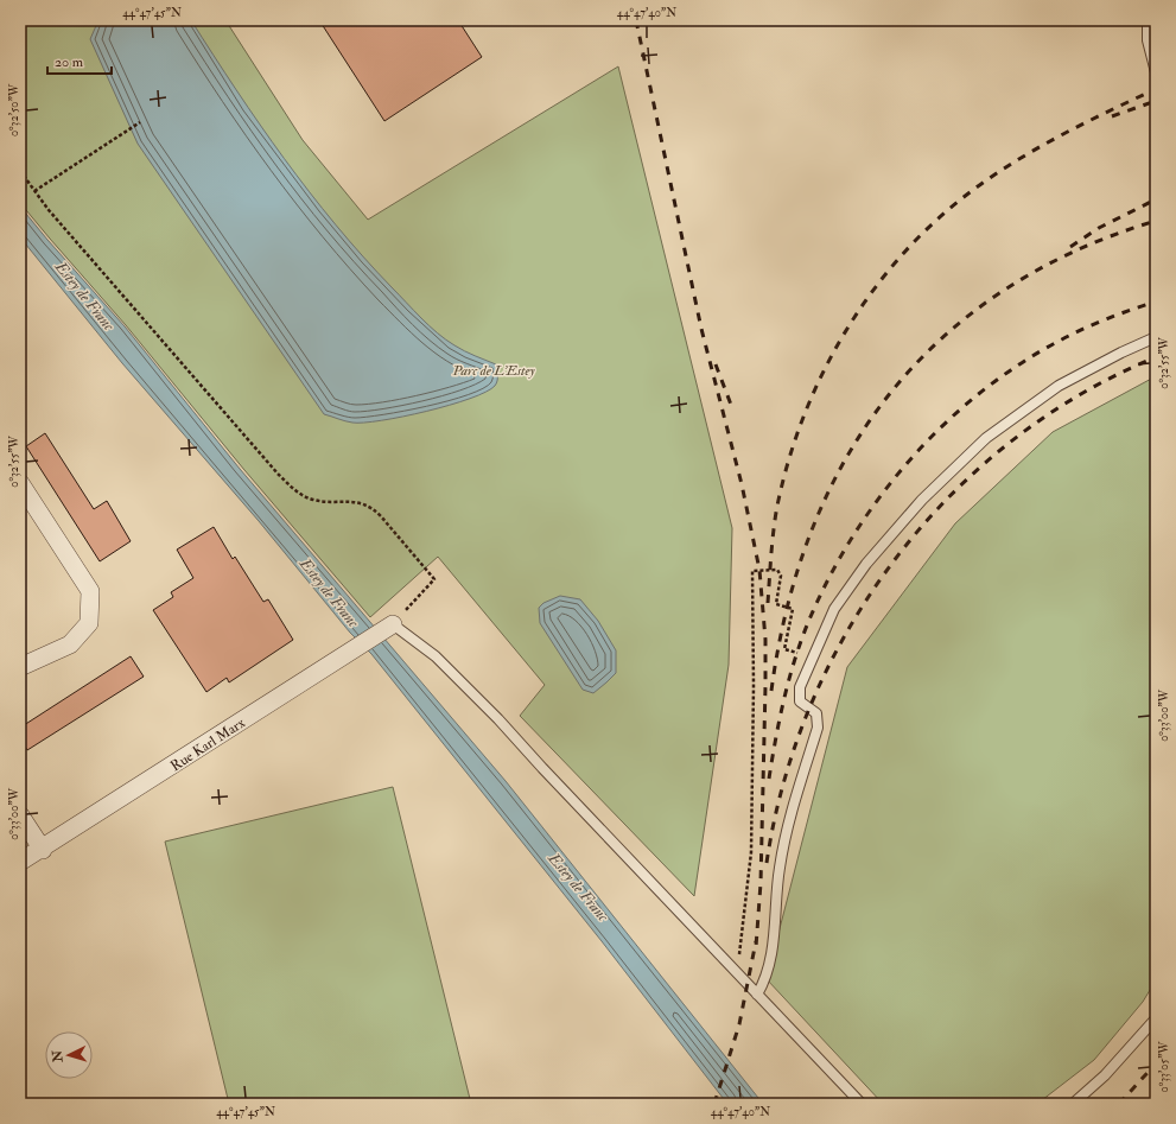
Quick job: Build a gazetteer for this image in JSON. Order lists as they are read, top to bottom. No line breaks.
{"streets":{"street":["Rue Karl Marx"]},"water":["Estey de Franc"],"parks":["Parc de L'Estey"],"scale_bar":"20 m","north":"left","coordinates":["44°47'45\"N","44°47'40\"N","0°32'50\"W","0°32'55\"W","0°33'00\"W","0°33'05\"W"]}
